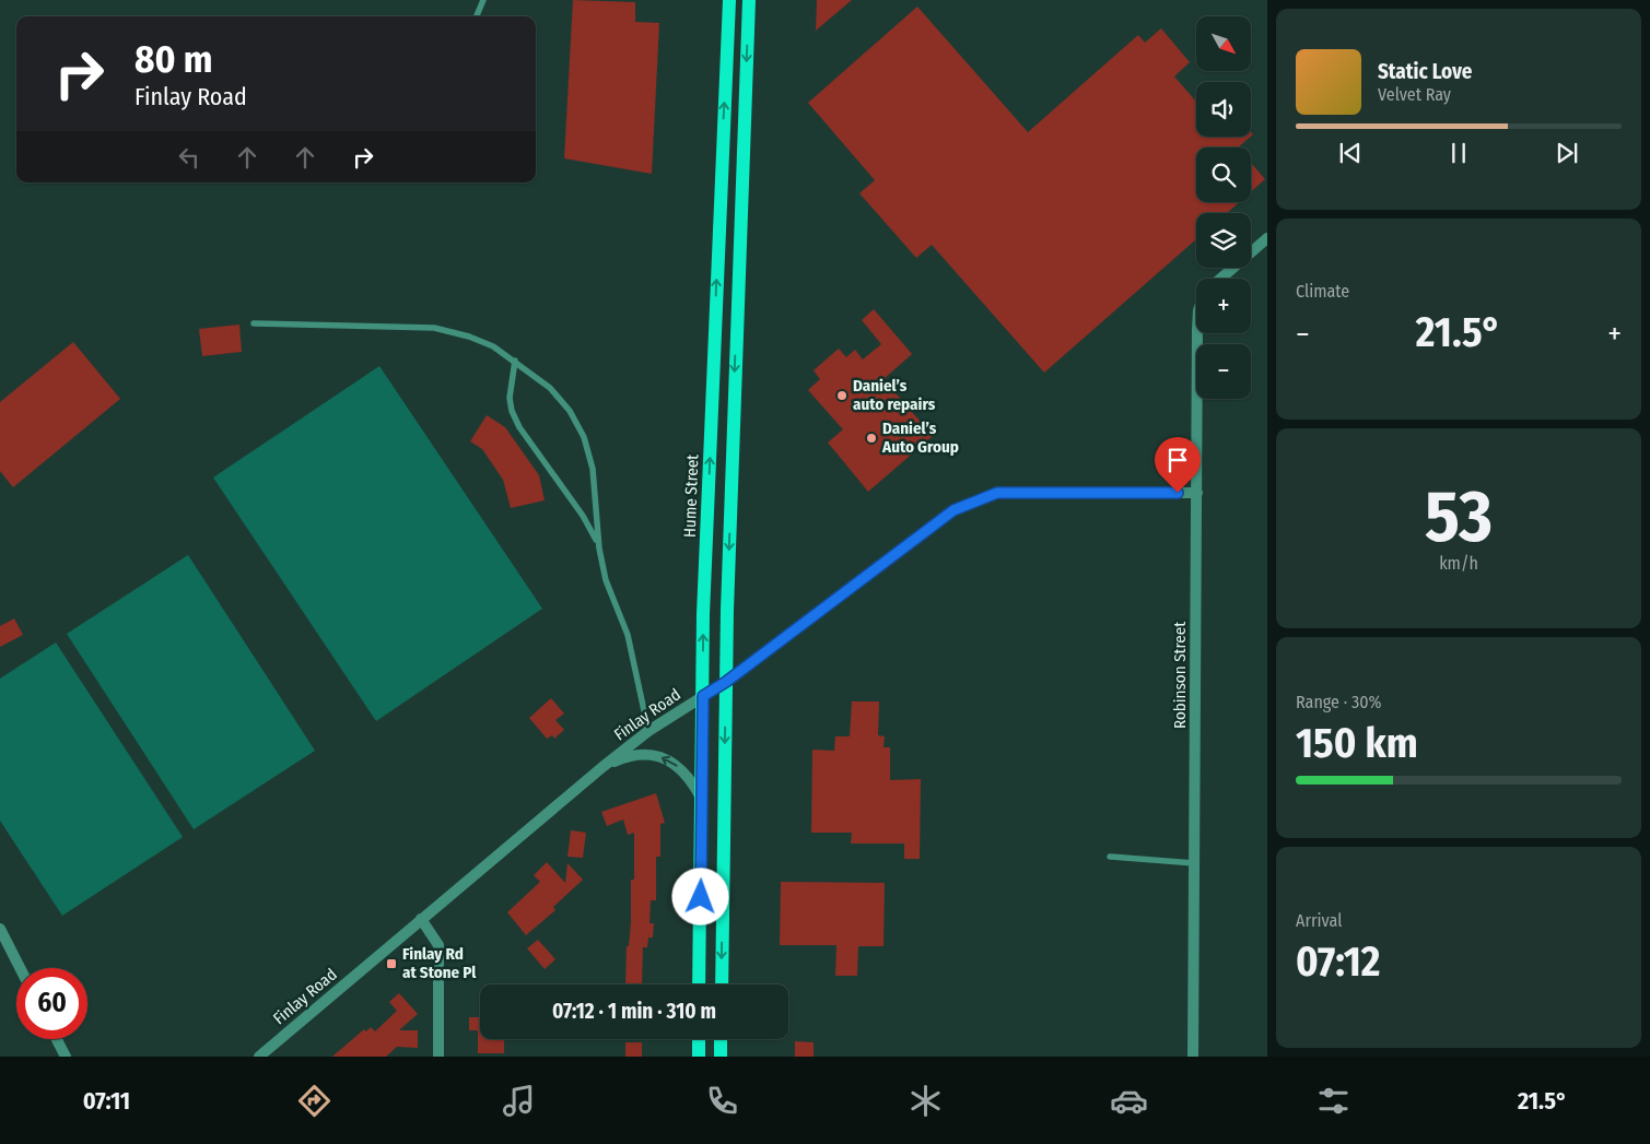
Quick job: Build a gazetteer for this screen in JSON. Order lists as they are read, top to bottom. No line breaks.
{"streets":{"main road":["Hume Street"],"street":["Robinson Street","Finlay Road"]},"crossings":[["Hume Street","Finlay Road"],["Robinson Street","Finlay Road"]],"places":{"other":["Daniel’s auto repairs","Daniel’s Auto Group"],"transit":["Finlay Rd at Stone Pl"]},"north":"bottom right","page":{"map_buttons":["+","−"],"turn":["80 m","Finlay Road"],"song":["Static Love","Velvet Ray"],"tile":["Climate",["53","km/h"],["Range · 30%","150 km"],["Arrival","07:12"]],"heat":["−","21.5°","+"],"limit":"60","trip":"07:12 · 1 min · 310 m","tabs":["07:11","21.5°"]}}
